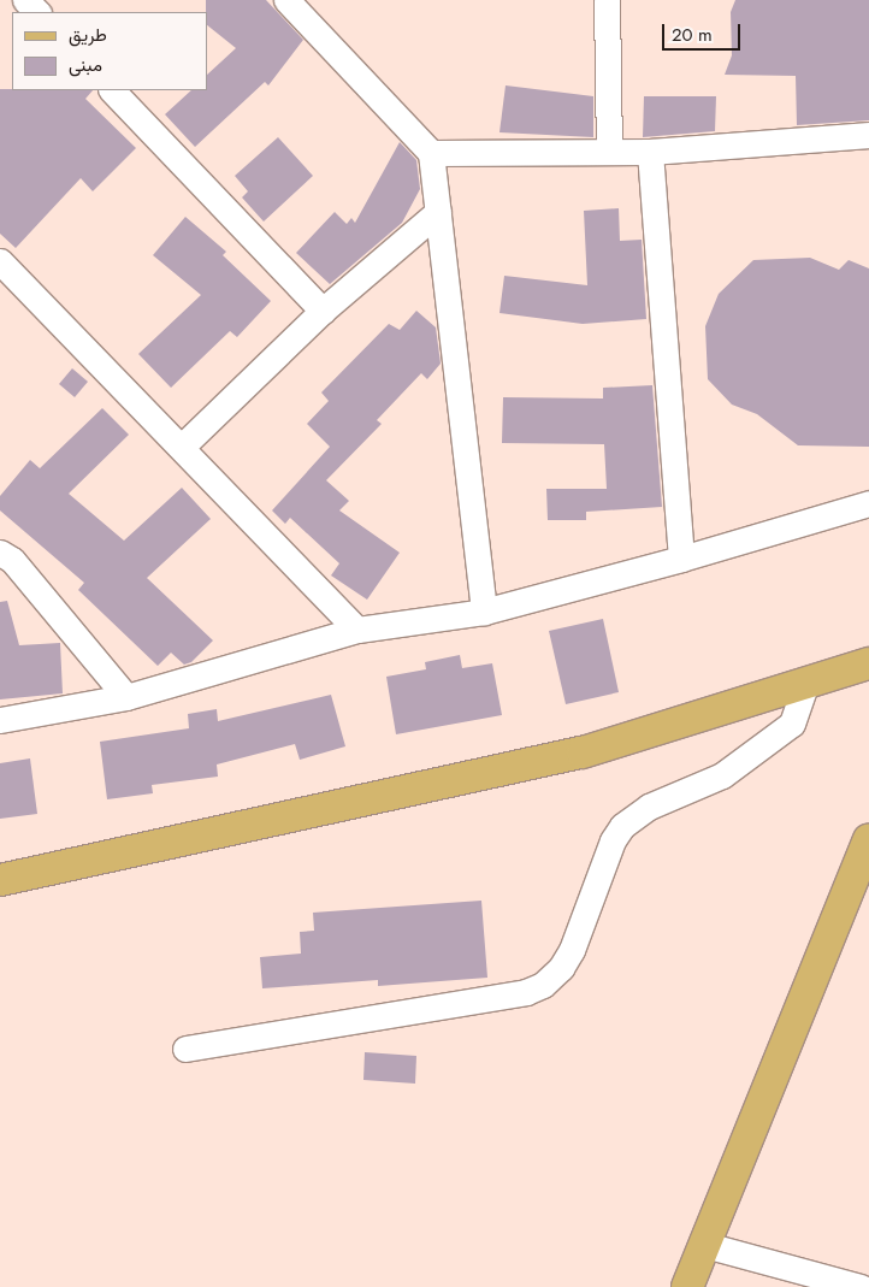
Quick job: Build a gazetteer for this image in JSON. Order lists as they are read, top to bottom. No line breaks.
{"legend":["طريق","مبنى"],"scale_bar":"20 m"}
